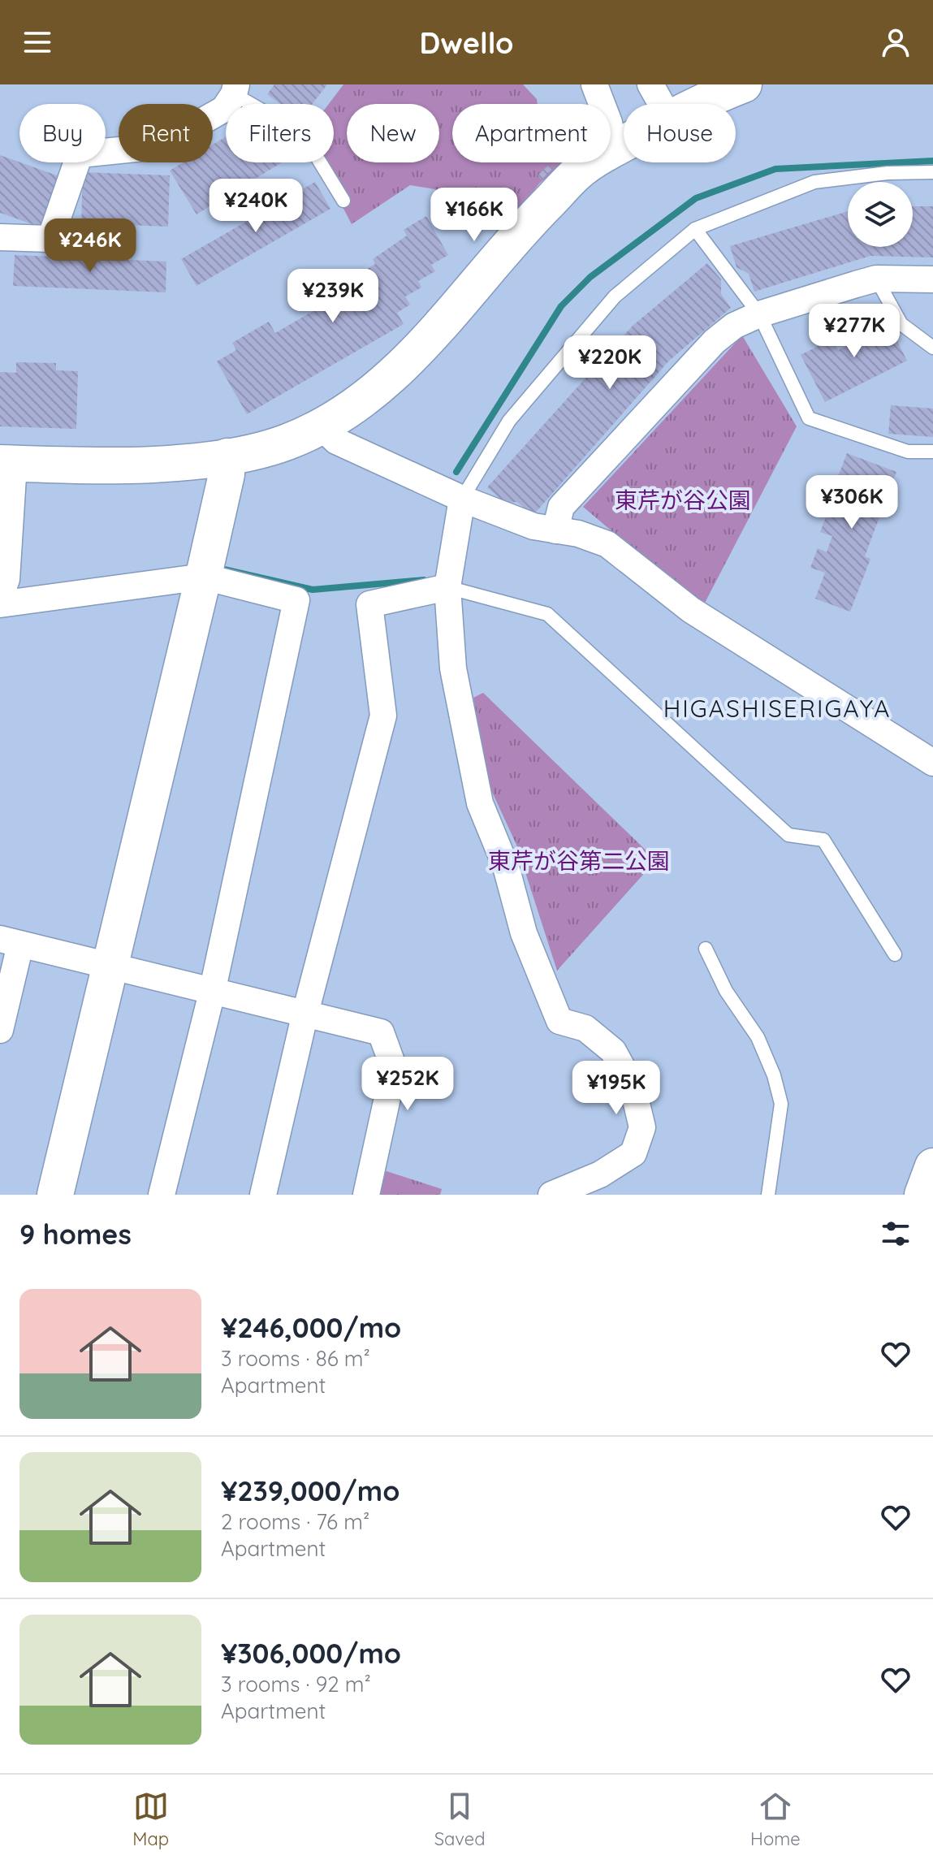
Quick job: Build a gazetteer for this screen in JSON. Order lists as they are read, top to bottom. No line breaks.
{"districts":["HIGASHISERIGAYA"],"parks":["東芹が谷公園","東芹が谷第二公園"],"page":{"header":"Dwello","chip":["Buy","Rent","Filters","New","Apartment","House"],"price":["¥240K","¥166K","¥246K","¥239K","¥277K","¥220K","¥306K","¥252K","¥195K"],"heading":"9 homes","list":[{"name":"¥246,000/mo","note":"3 rooms · 86 m² · Apartment"},{"name":"¥239,000/mo","note":"2 rooms · 76 m² · Apartment"},{"name":"¥306,000/mo","note":"3 rooms · 92 m² · Apartment"}],"tabs":["Map","Saved","Home"]}}
